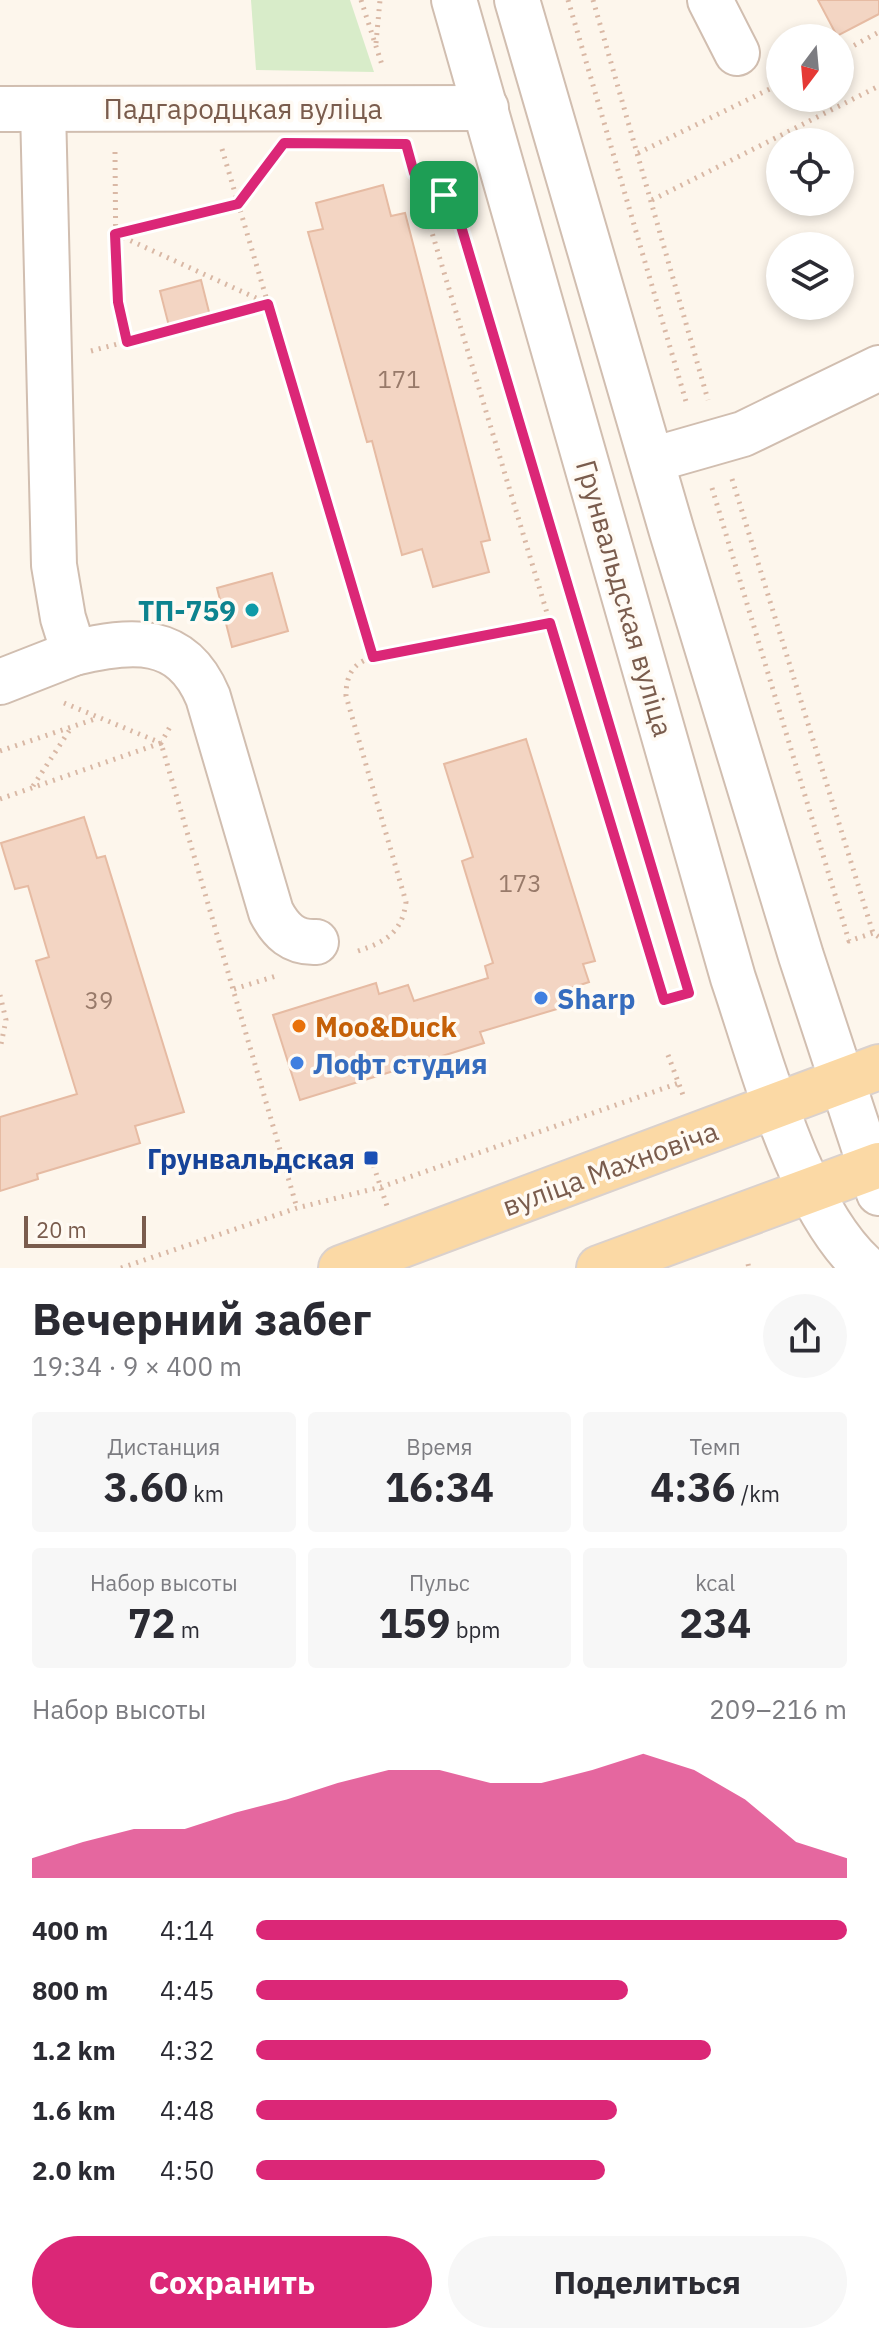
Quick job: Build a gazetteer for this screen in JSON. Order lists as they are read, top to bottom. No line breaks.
{"streets":{"main road":["вуліца Махновіча"],"street":["Падгародцкая вуліца","Грунвальдская вуліца"]},"crossings":[["Падгародцкая вуліца","Грунвальдская вуліца"],["Грунвальдская вуліца","вуліца Махновіча"]],"places":{"other":["ТП-759","Sharp","Моо&Duck","Лофт студия"],"transit":["Грунвальдская"]},"house_numbers":["171","173","39"],"scale_bar":"20 m","north":"bottom","page":{"scale":"20 m","heading":["Вечерний забег","19:34 · 9 × 400 m"],"stats":[["Дистанция","3.60 km"],["Время","16:34"],["Темп","4:36 /km"],["Набор высоты","72 m"],["Пульс","159 bpm"],["kcal","234"]],"chart":["Набор высоты","209–216 m"],"list":[{"name":"400 m","note":"4:14"},{"name":"800 m","note":"4:45"},{"name":"1.2 km","note":"4:32"},{"name":"1.6 km","note":"4:48"},{"name":"2.0 km","note":"4:50"}],"buttons":["Сохранить","Поделиться"]}}
